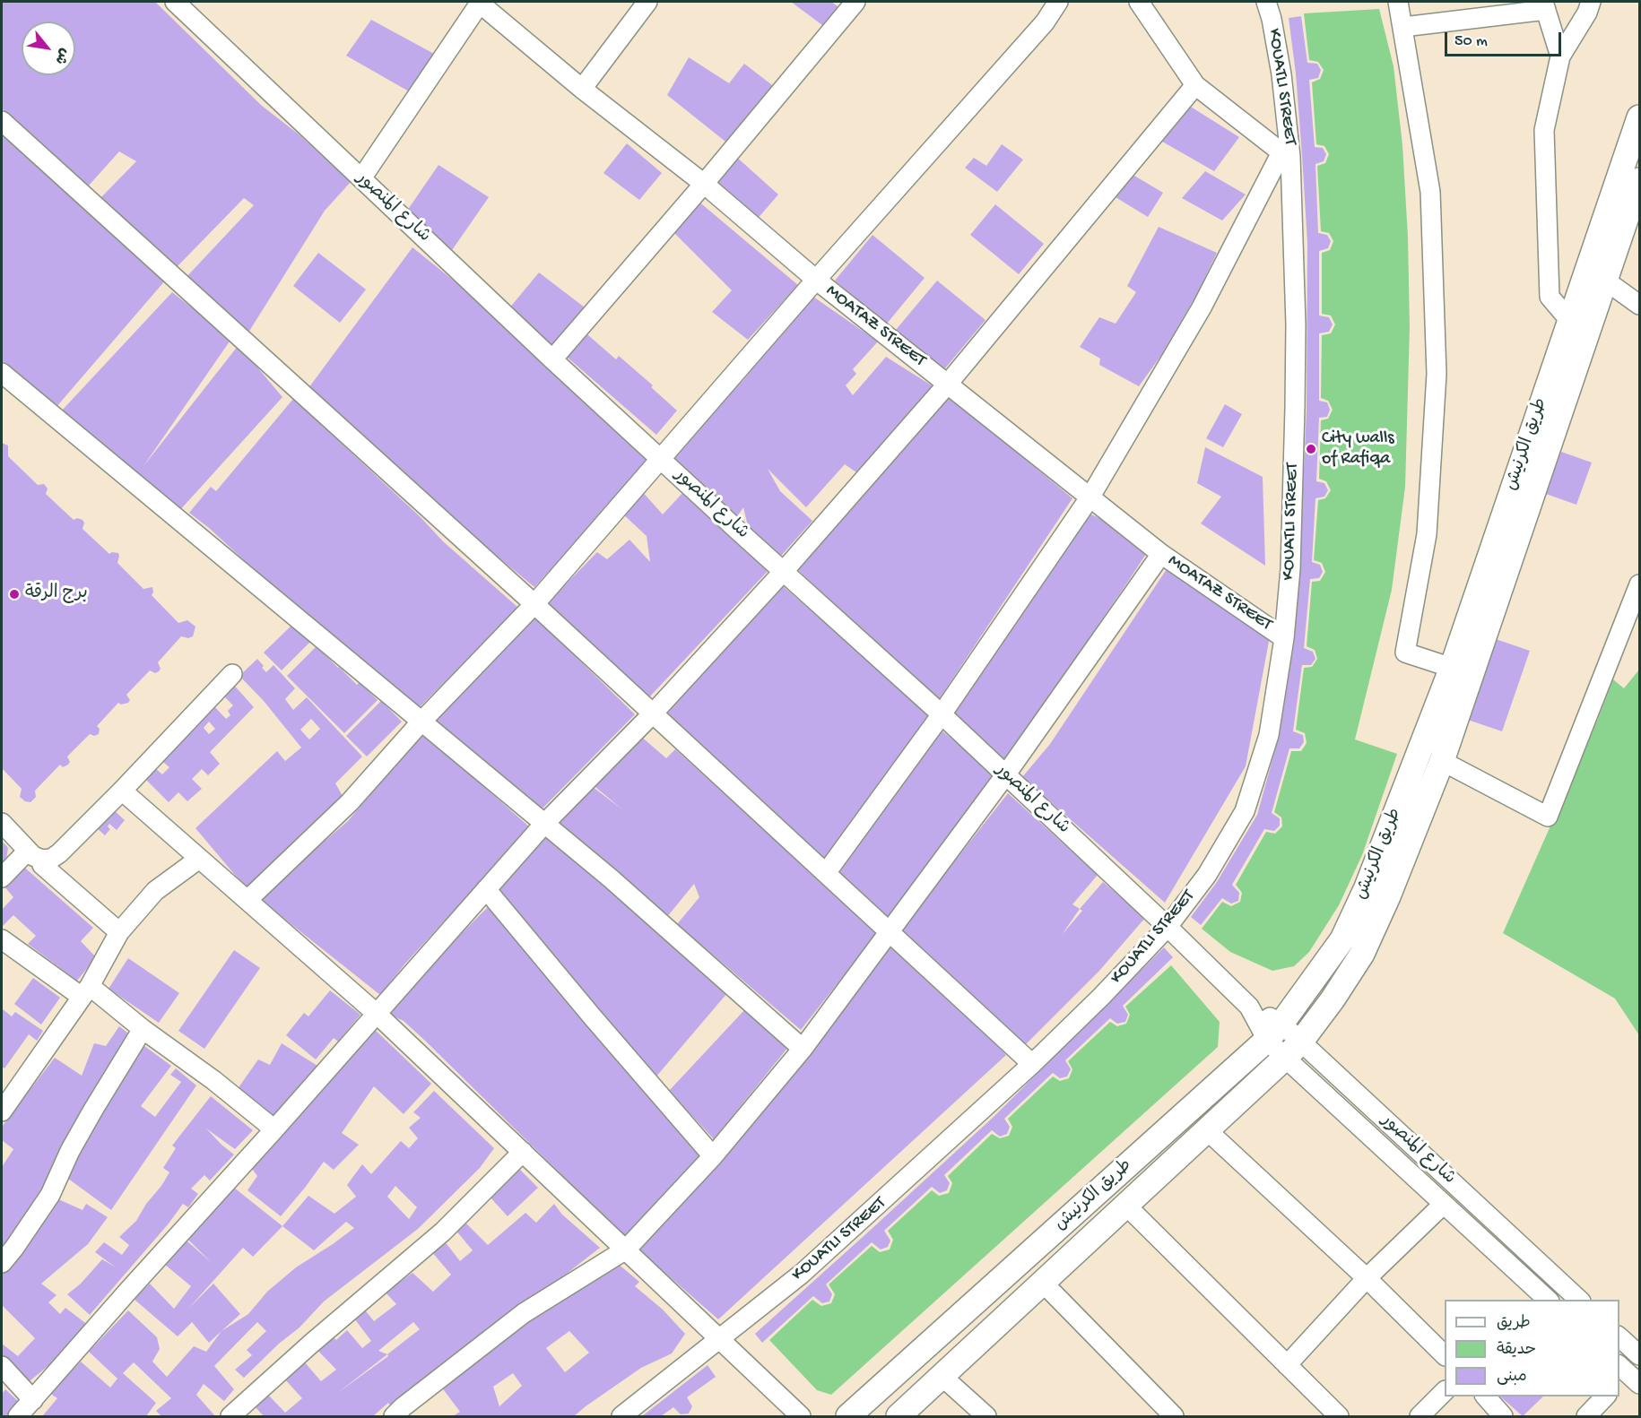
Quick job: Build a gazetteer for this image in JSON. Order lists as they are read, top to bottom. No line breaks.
{"streets":{"main road":["طريق الكرنيش"],"street":["KOUATLI STREET","شارع المنصور","MOATAZ STREET"]},"crossings":[["KOUATLI STREET","شارع المنصور"],["KOUATLI STREET","MOATAZ STREET"],["شارع المنصور","طريق الكرنيش"]],"places":["City walls of Rafiqa","برج الرقة"],"legend":["طريق","حديقة","مبنى"],"scale_bar":"50 m","north":"bottom right"}
